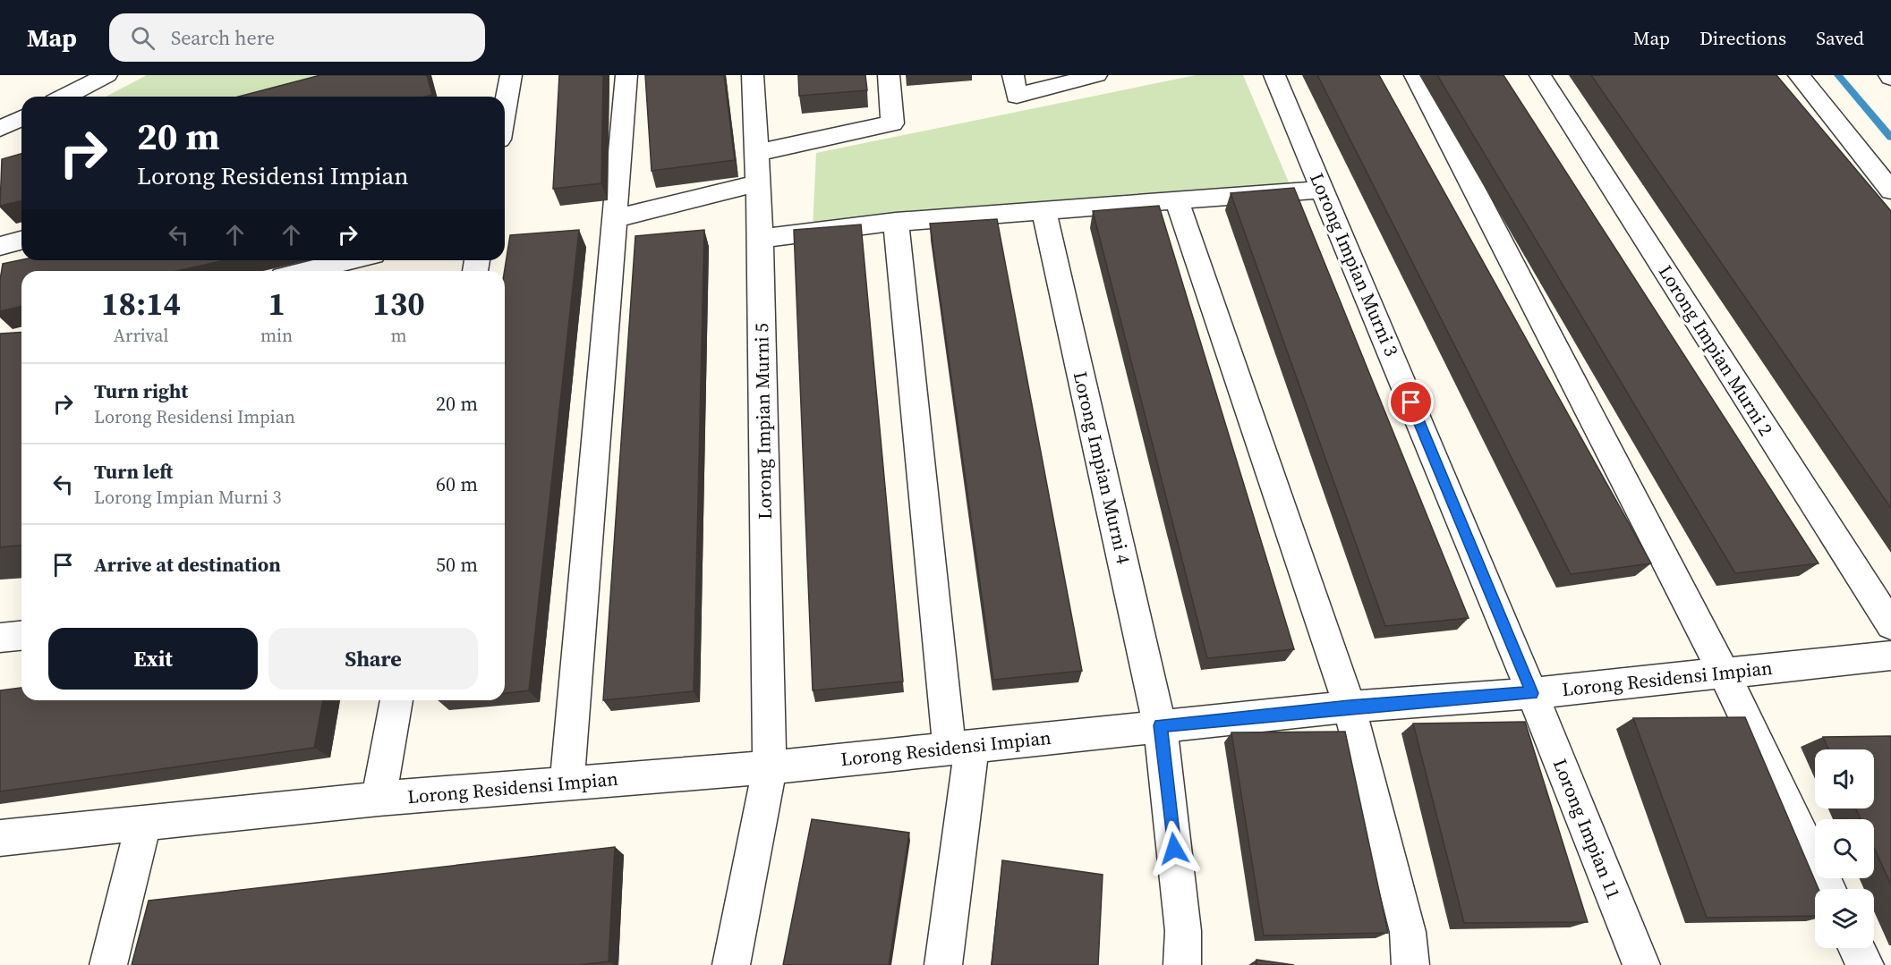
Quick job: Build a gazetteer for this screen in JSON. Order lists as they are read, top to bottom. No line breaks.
{"streets":{"street":["Lorong Impian Murni 3","Lorong Impian Murni 2","Lorong Impian Murni 5","Lorong Impian Murni 4","Lorong Residensi Impian","Lorong Impian 11"]},"crossings":[["Lorong Impian Murni 3","Lorong Residensi Impian"],["Lorong Impian Murni 3","Lorong Impian 11"],["Lorong Impian Murni 5","Lorong Residensi Impian"],["Lorong Impian Murni 4","Lorong Residensi Impian"],["Lorong Residensi Impian","Lorong Impian 11"]],"page":{"header":"Map","search":"Search here","nav":["Map","Directions","Saved"],"turn":["20 m","Lorong Residensi Impian"],"eta":["18:14","Arrival","1","min","130","m"],"list":[{"name":"Turn right","note":"Lorong Residensi Impian","value":"20 m"},{"name":"Turn left","note":"Lorong Impian Murni 3","value":"60 m"},{"name":"Arrive at destination","value":"50 m"}],"buttons":["Exit","Share"]}}
